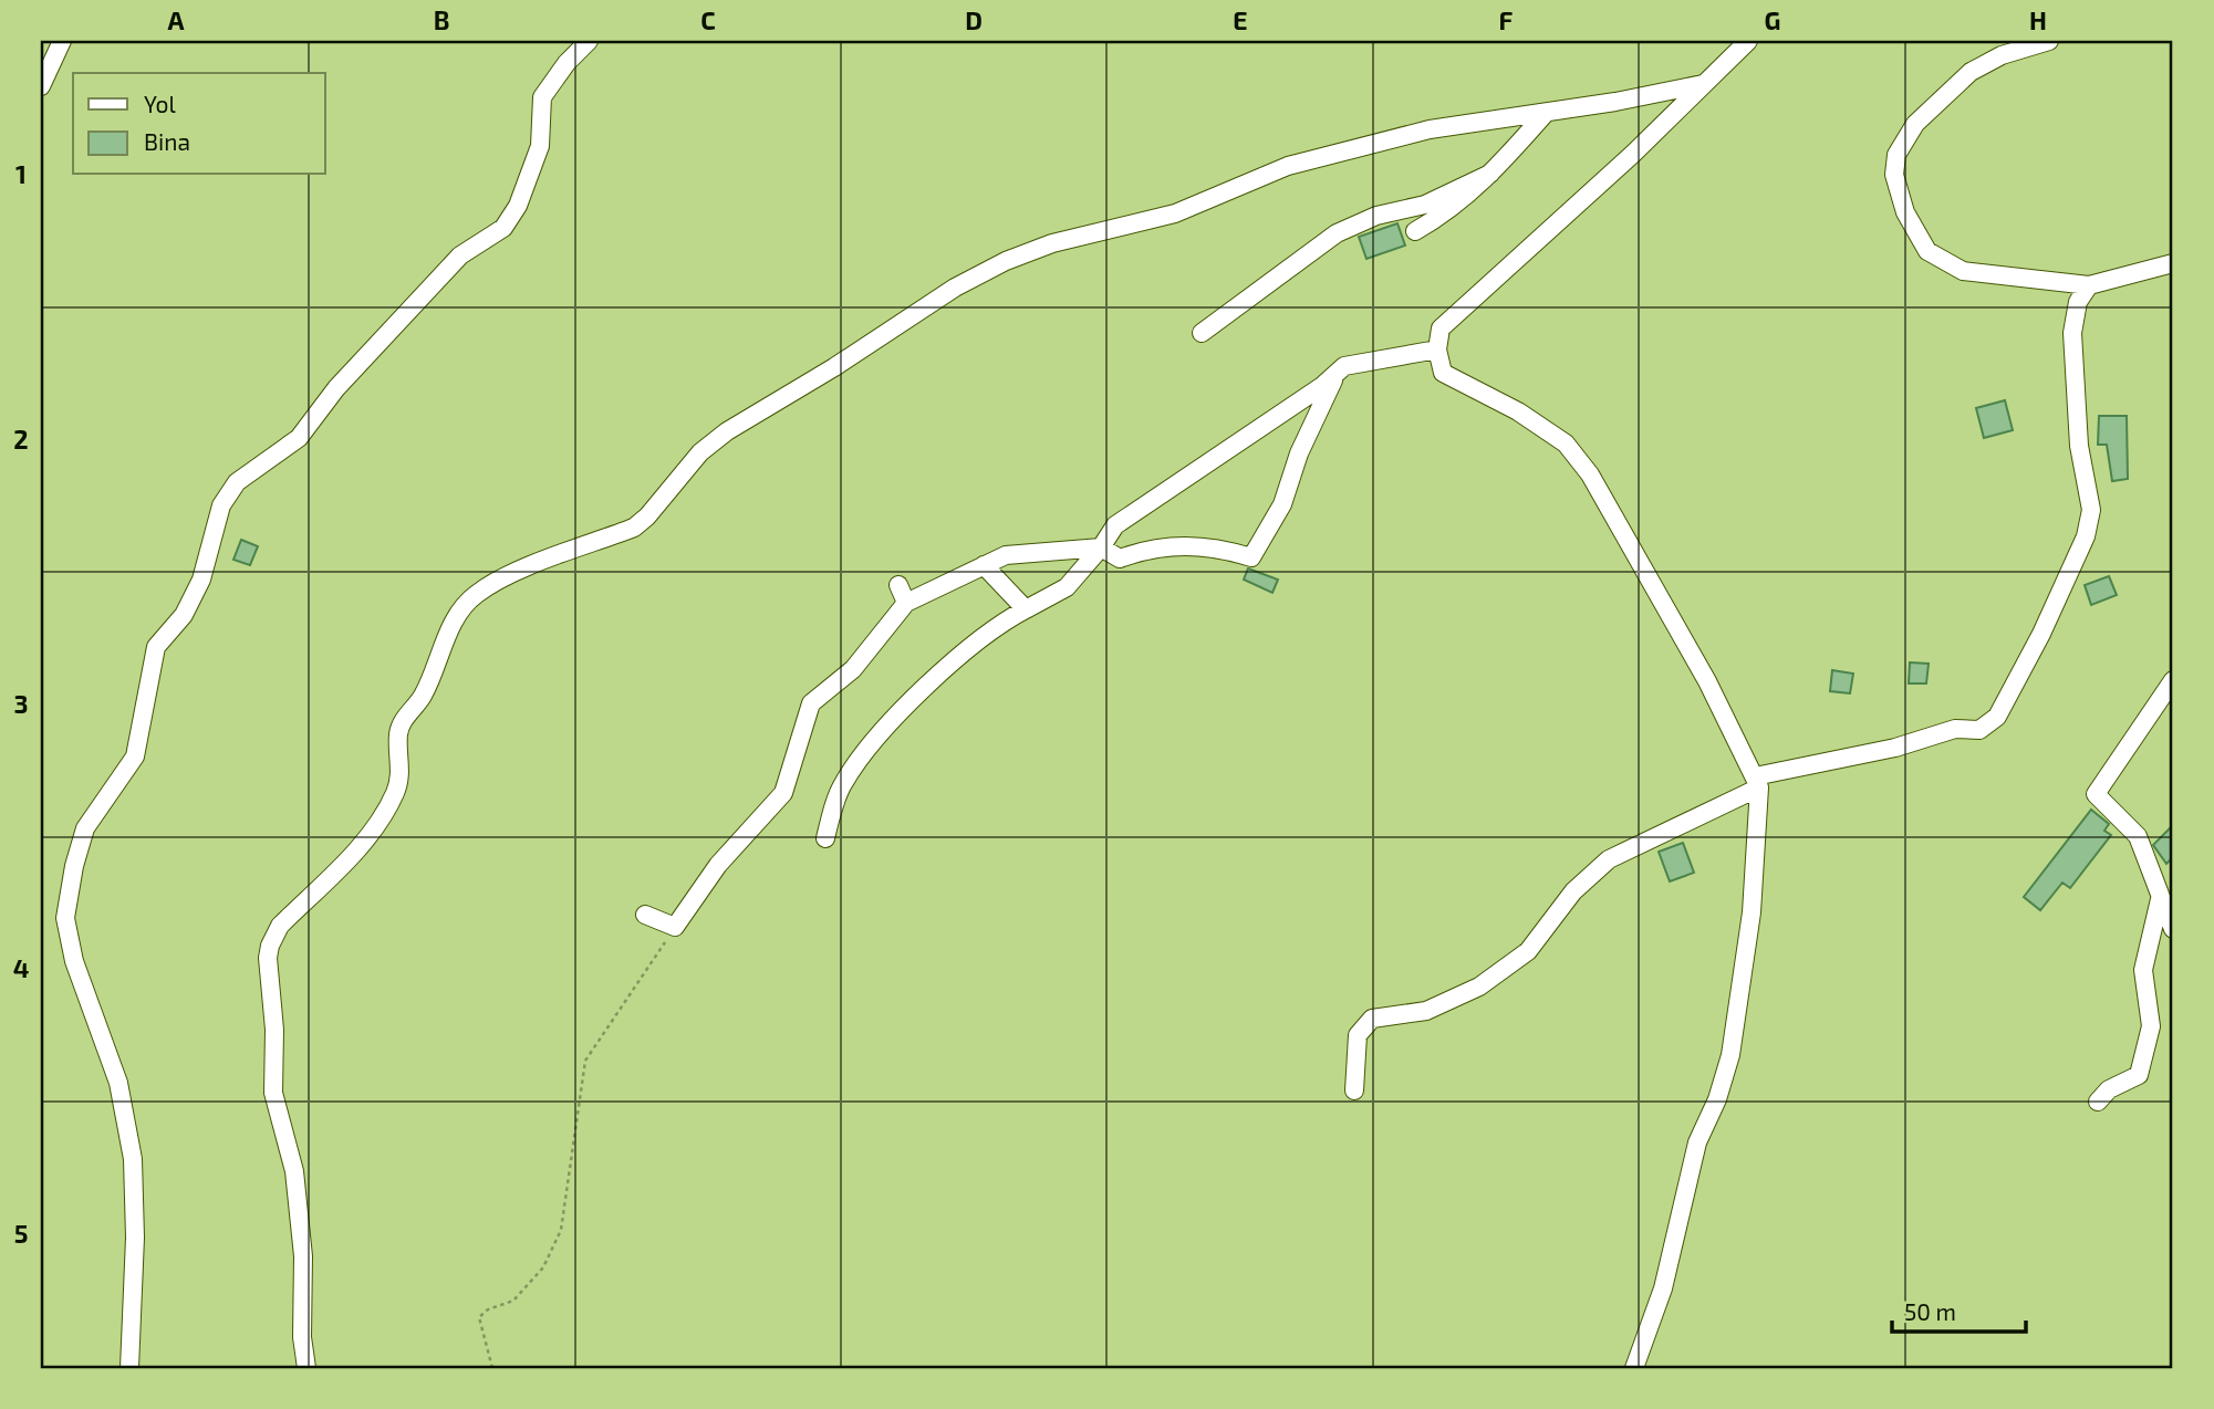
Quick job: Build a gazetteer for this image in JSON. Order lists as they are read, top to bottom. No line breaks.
{"legend":["Yol","Bina"],"scale_bar":"50 m","grid":{"columns":["A","B","C","D","E","F","G","H"],"rows":["1","2","3","4","5"]}}
